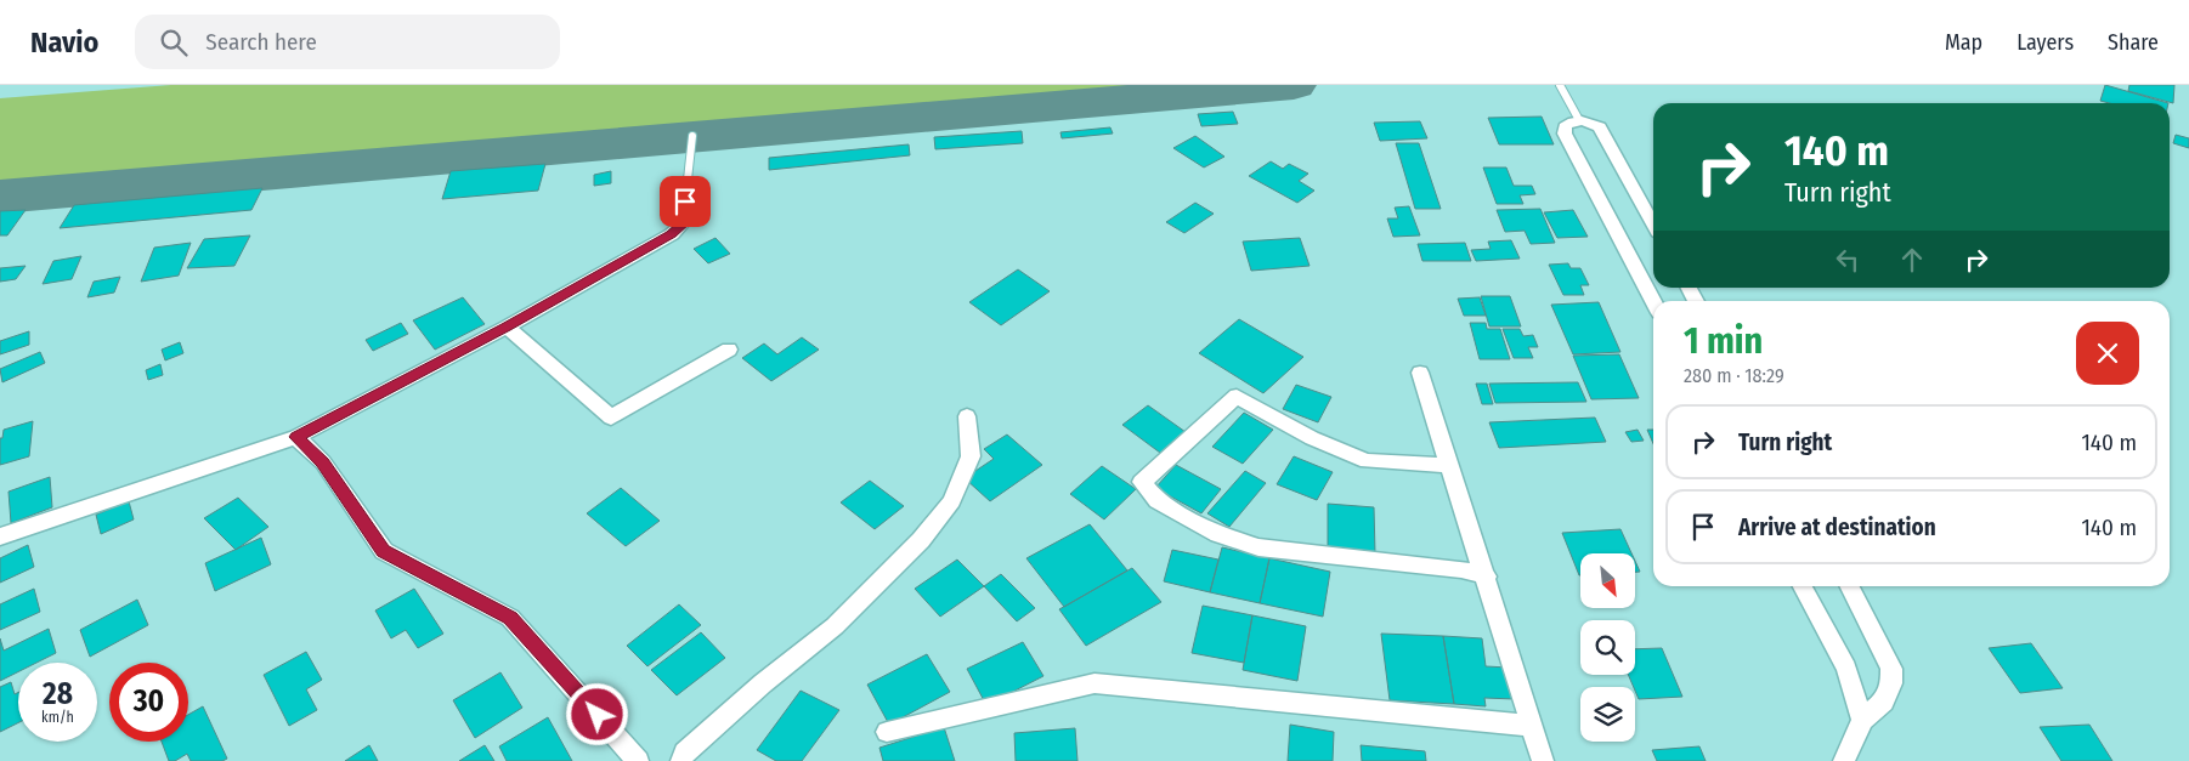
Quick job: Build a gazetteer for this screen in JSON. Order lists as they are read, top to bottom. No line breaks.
{"north":"bottom right","page":{"header":"Navio","search":"Search here","nav":["Map","Layers","Share"],"turn":["140 m","Turn right"],"heading":["1 min","280 m · 18:29"],"list":[{"name":"Turn right","value":"140 m"},{"name":"Arrive at destination","value":"140 m"}],"speed":"28 km/h","limit":"30"}}
